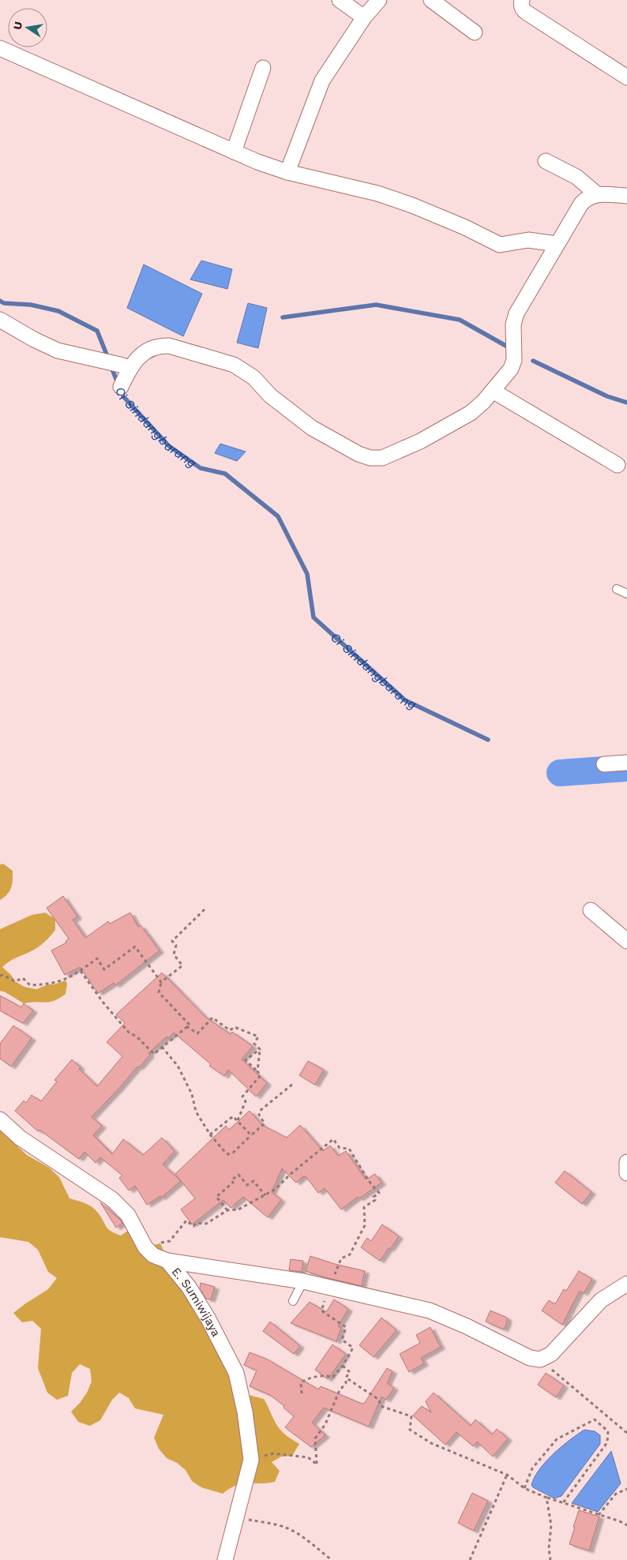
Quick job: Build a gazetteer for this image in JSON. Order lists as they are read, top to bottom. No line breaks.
{"streets":{"street":["E. Sumiwijaya"]},"water":["Ci Sindangbarang"],"north":"left"}
